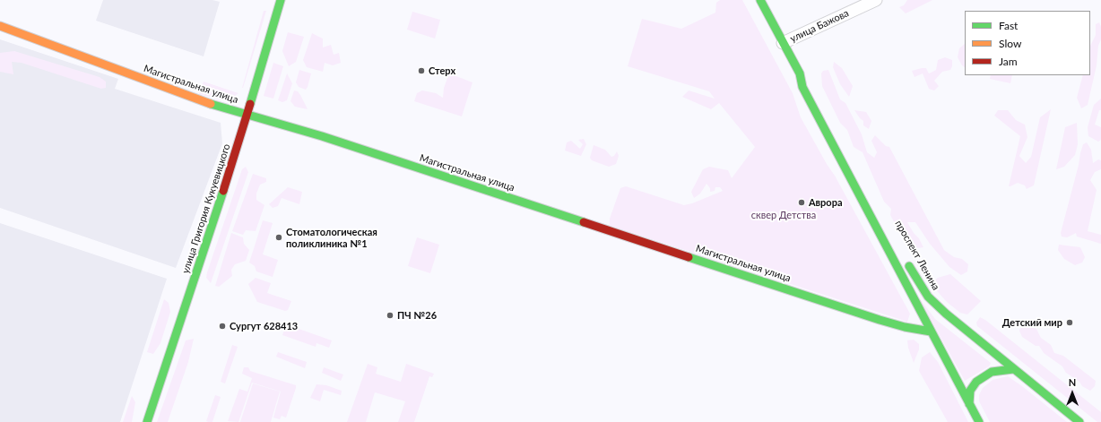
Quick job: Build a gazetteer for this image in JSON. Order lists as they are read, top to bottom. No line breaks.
{"streets":{"main road":["Магистральная улица","улица Григория Кукуевицкого","проспект Ленина"],"street":["улица Бажова"]},"crossings":[["Магистральная улица","улица Григория Кукуевицкого"]],"parks":["сквер Детства"],"places":["Стерх","Аврора","Стоматологическая поликлиника №1","ПЧ №26","Детский мир","Сургут 628413"],"legend":["Fast","Slow","Jam"],"north":"top"}
